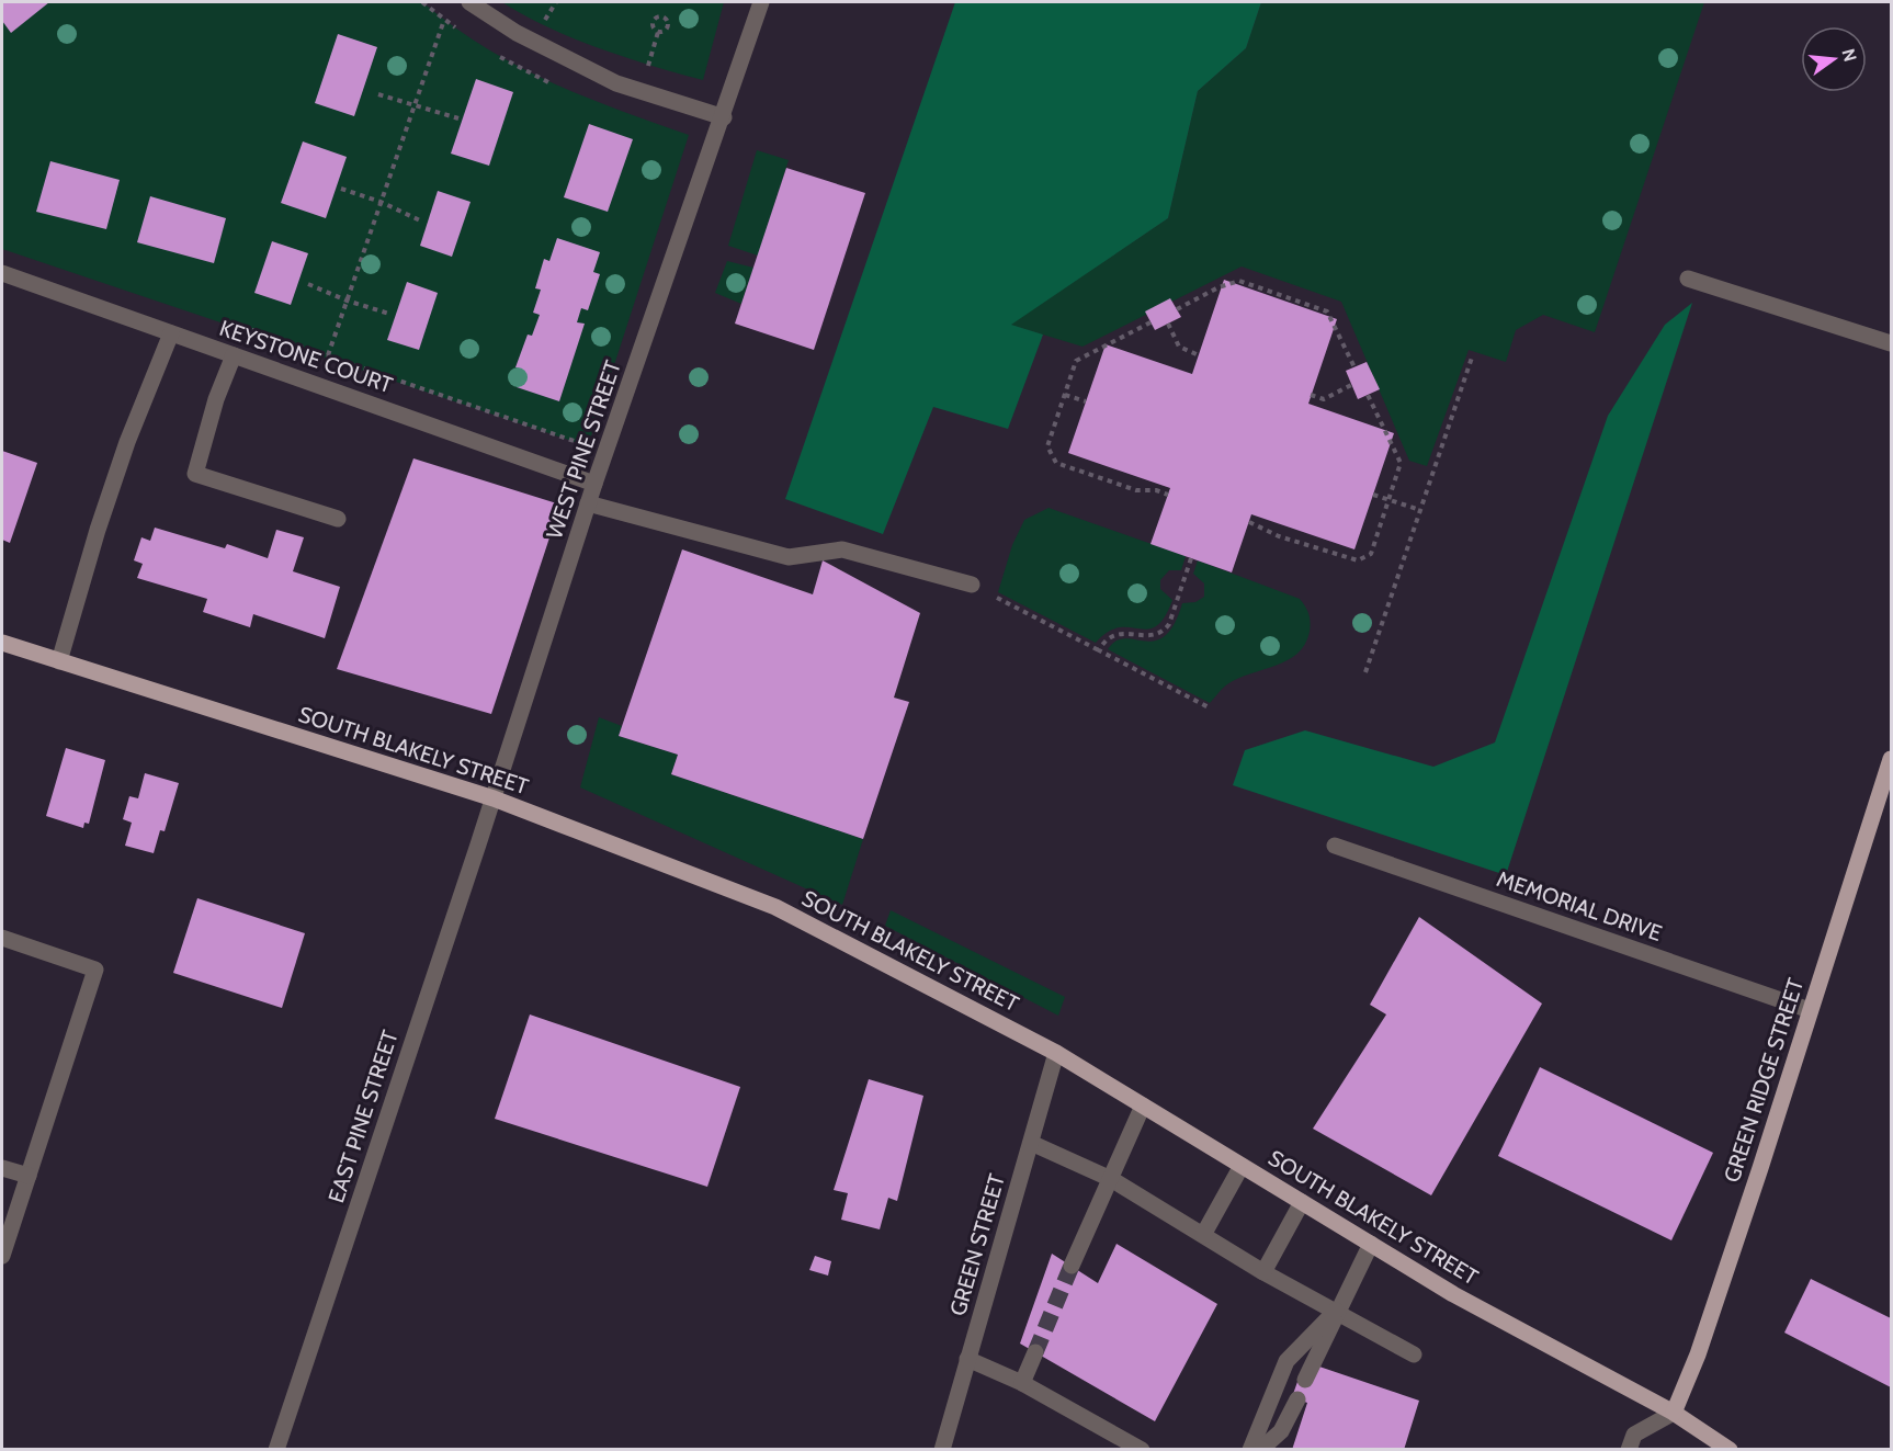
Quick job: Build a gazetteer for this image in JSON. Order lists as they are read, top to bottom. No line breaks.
{"streets":{"main road":["SOUTH BLAKELY STREET","GREEN RIDGE STREET"],"street":["KEYSTONE COURT","WEST PINE STREET","MEMORIAL DRIVE","EAST PINE STREET","GREEN STREET"]},"crossings":[["KEYSTONE COURT","WEST PINE STREET"],["WEST PINE STREET","SOUTH BLAKELY STREET"],["WEST PINE STREET","EAST PINE STREET"],["SOUTH BLAKELY STREET","GREEN RIDGE STREET"],["SOUTH BLAKELY STREET","EAST PINE STREET"],["SOUTH BLAKELY STREET","GREEN STREET"],["MEMORIAL DRIVE","GREEN RIDGE STREET"]],"north":"right"}
